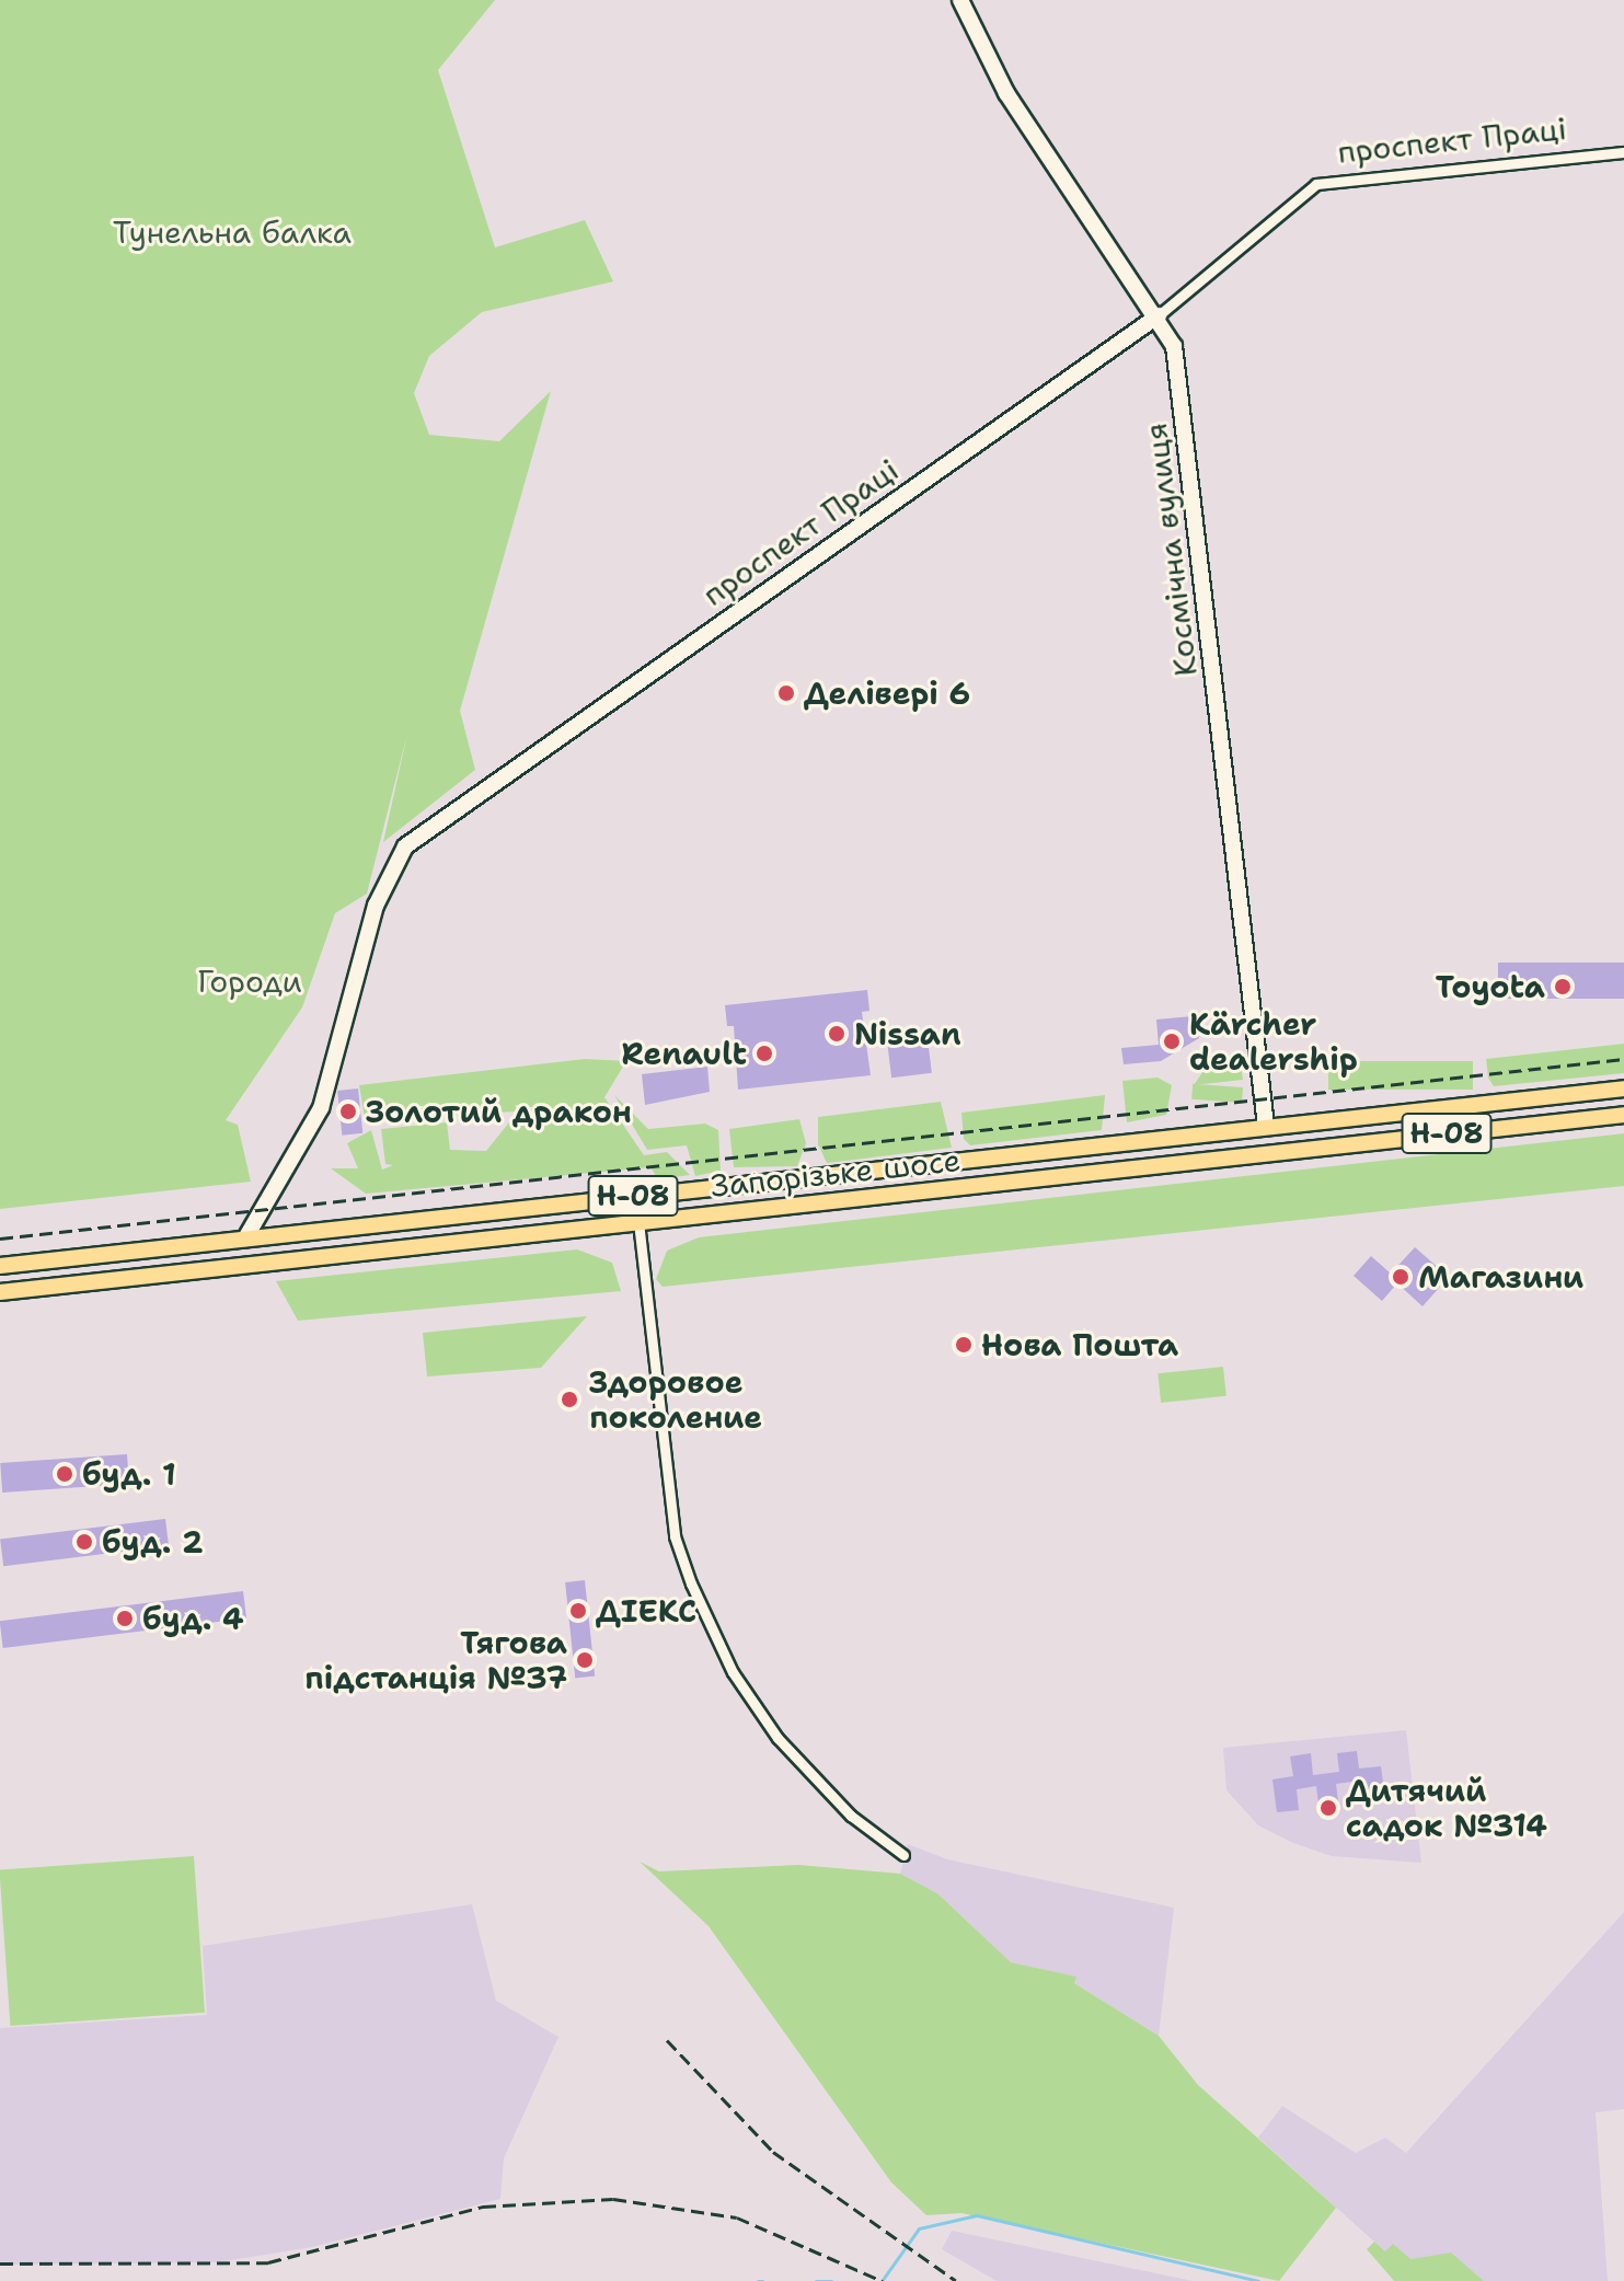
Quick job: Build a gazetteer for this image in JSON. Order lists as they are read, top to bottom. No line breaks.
{"streets":{"main road":["Космічна вулиця","Н-08","Запорізьке шосе"],"street":["проспект Праці"]},"crossings":[["проспект Праці","Космічна вулиця"],["проспект Праці","Запорізьке шосе"],["Космічна вулиця","Запорізьке шосе"]],"parks":["Тунельна балка","Городи"],"places":["Делівері 6","Toyota","Nissan","Kärcher dealership","Renault","Золотий дракон","Магазини","Нова Пошта","Здоровое поколение","буд. 1","буд. 2","ДІЕКС","буд. 4","Тягова пiдстанцiя №37","Дитячий садок №314"]}
